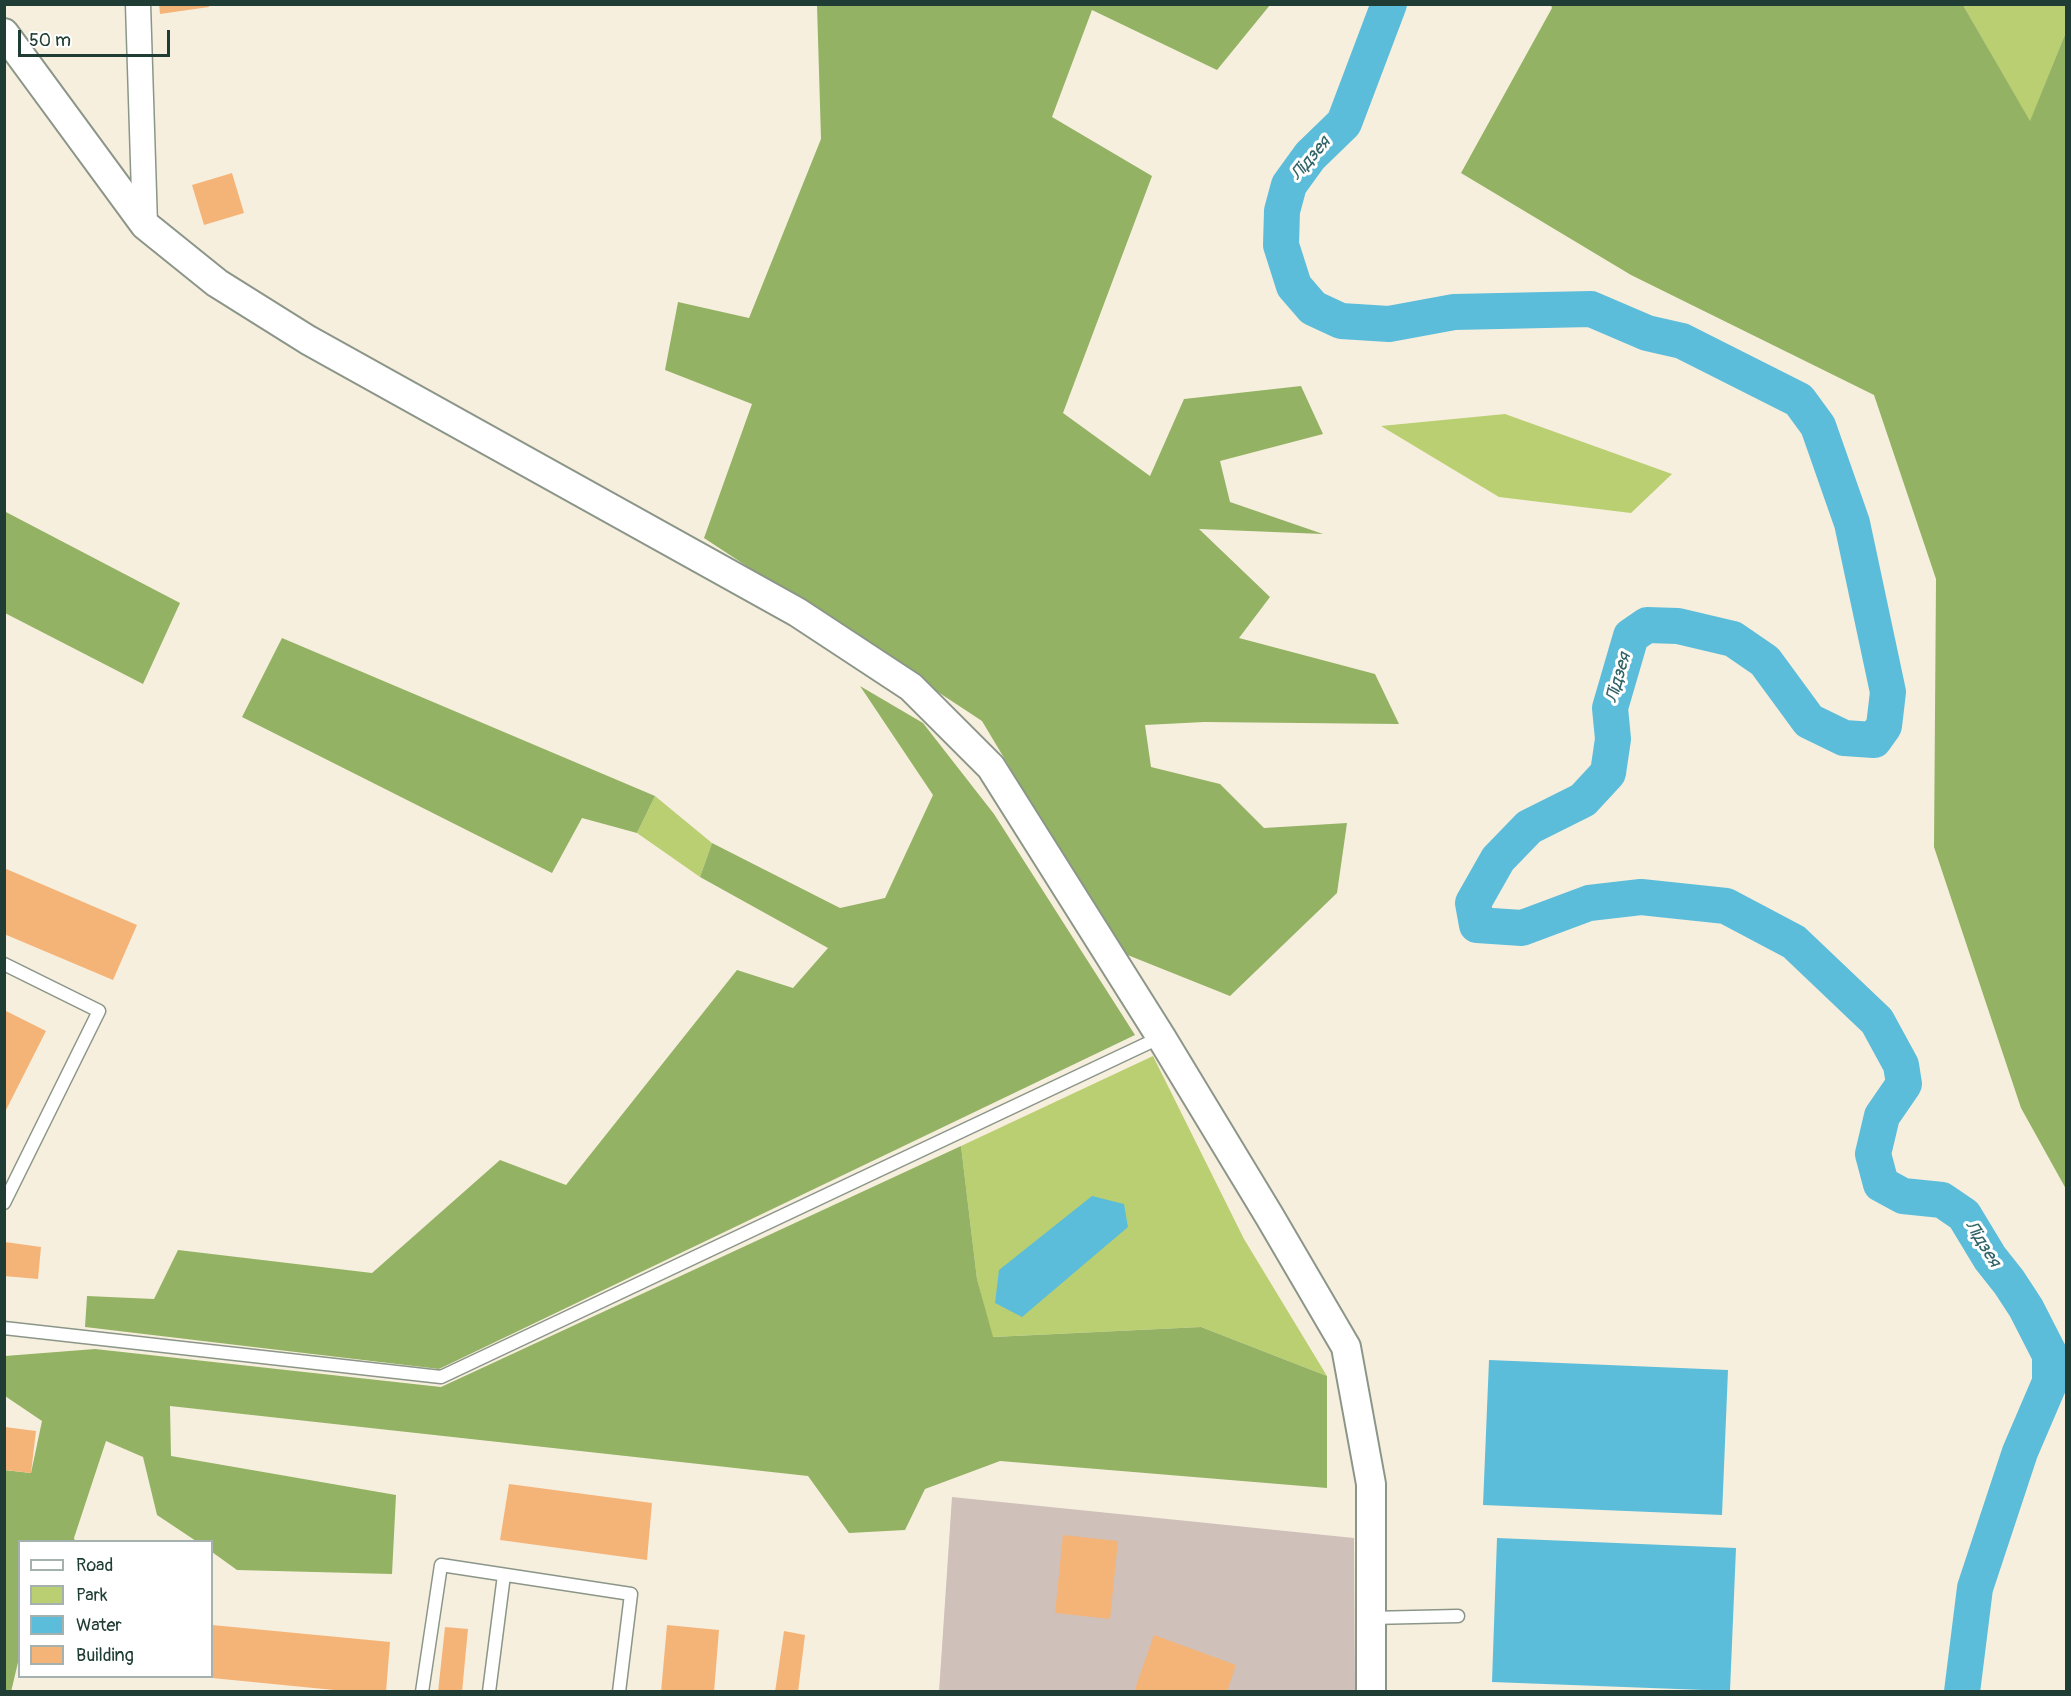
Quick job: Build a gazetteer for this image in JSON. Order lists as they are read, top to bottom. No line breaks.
{"water":["Лідзея"],"legend":["Road","Park","Water","Building"],"scale_bar":"50 m"}
